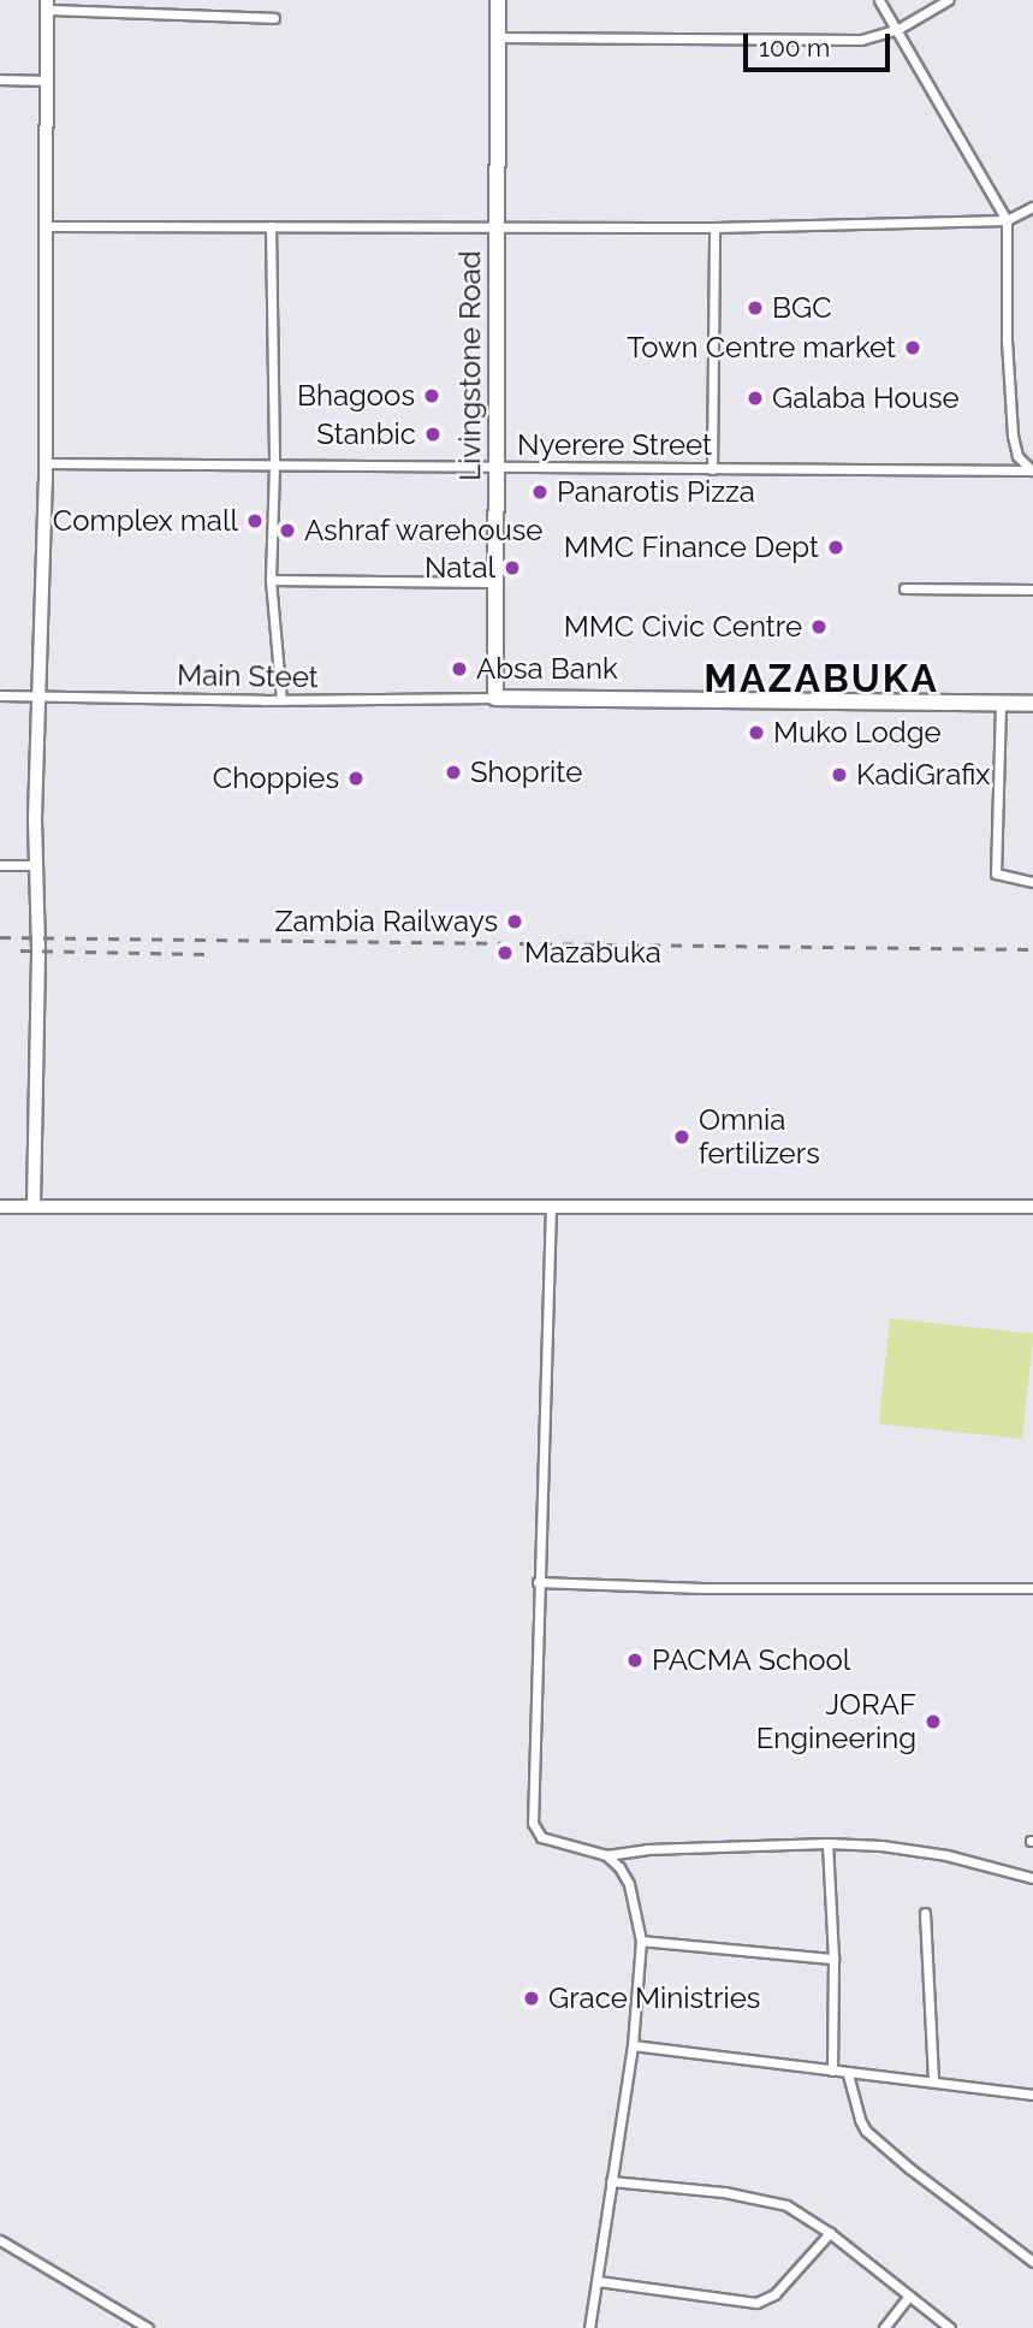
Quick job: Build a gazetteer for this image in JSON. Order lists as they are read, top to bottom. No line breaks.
{"streets":{"highway":["Livingstone Road"],"street":["Nyerere Street","Main Steet"]},"crossings":[["Livingstone Road","Nyerere Street"],["Livingstone Road","Main Steet"]],"districts":["MAZABUKA"],"places":["BGC","Town Centre market","Bhagoos","Galaba House","Stanbic","Panarotis Pizza","Complex mall","Ashraf warehouse","MMC Finance Dept","Natal","MMC Civic Centre","Absa Bank","Muko Lodge","Shoprite","KadiGrafix","Choppies","Zambia Railways","Mazabuka","Omnia fertilizers","PACMA School","JORAF Engineering","Grace Ministries"],"scale_bar":"100 m"}
